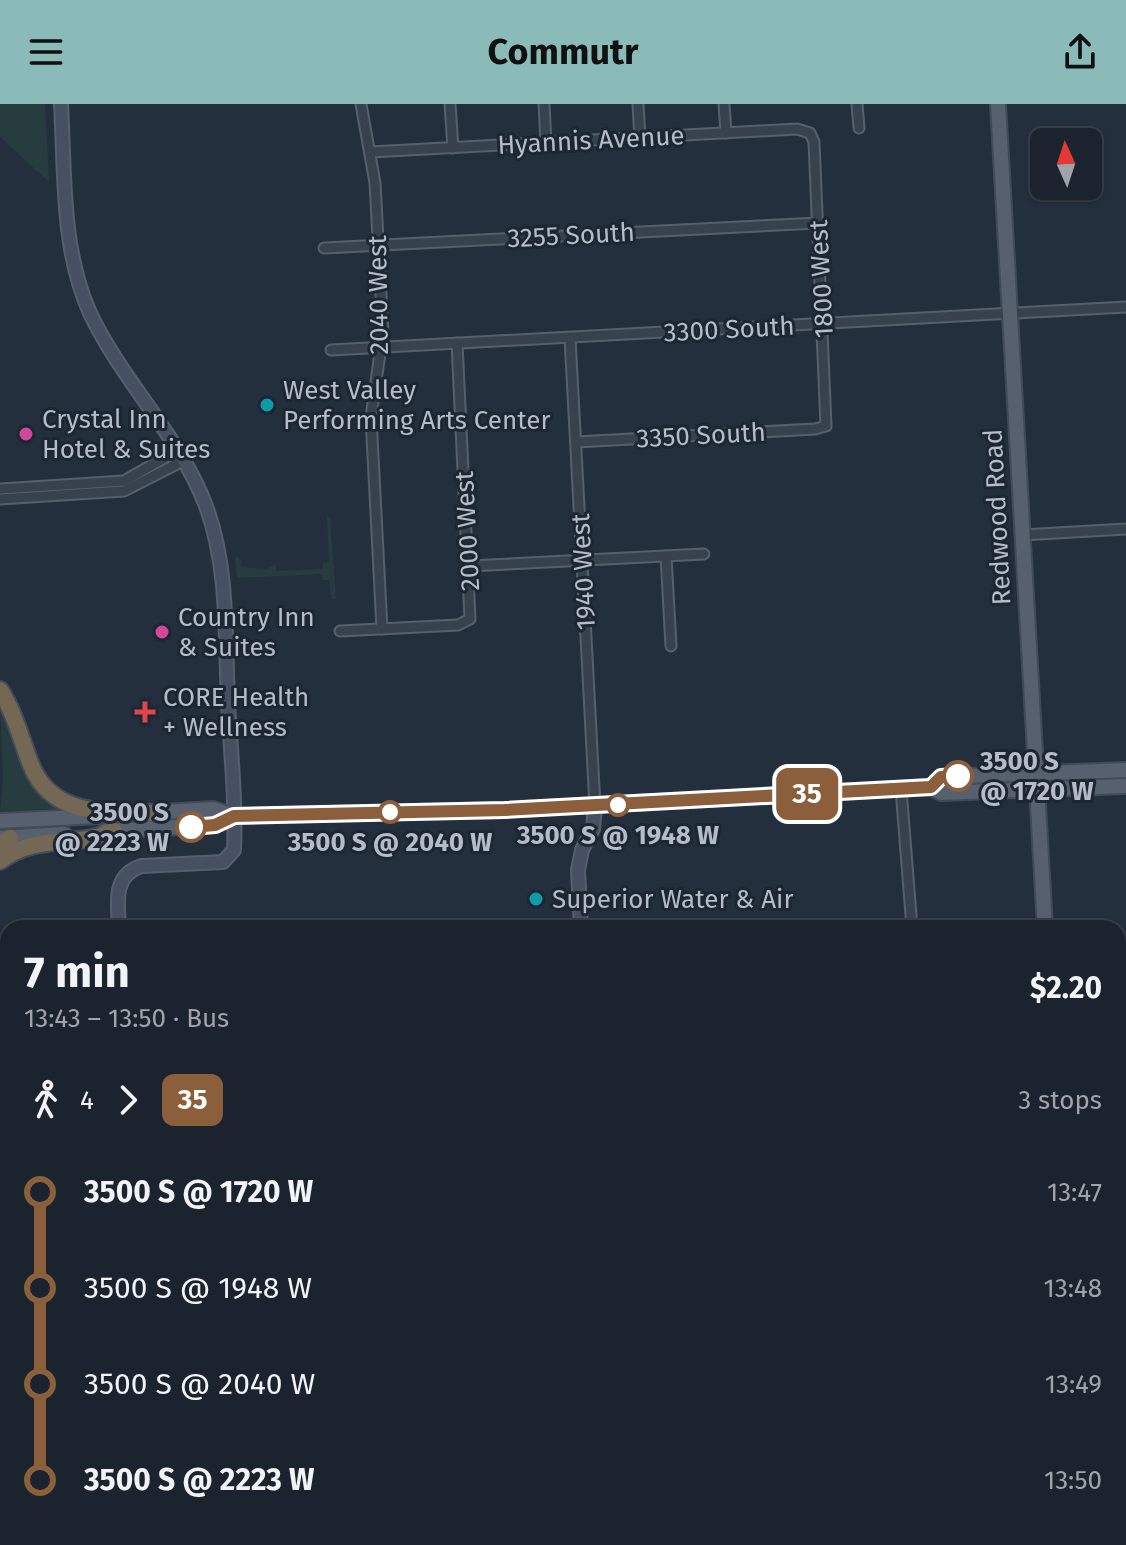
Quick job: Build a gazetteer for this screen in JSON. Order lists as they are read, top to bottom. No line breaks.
{"streets":{"main road":["Redwood Road"],"street":["Hyannis Avenue","3255 South","1800 West","2040 West","3300 South","3350 South","2000 West","1940 West"]},"crossings":[["Hyannis Avenue","1800 West"],["Hyannis Avenue","2040 West"],["3255 South","1800 West"],["3255 South","2040 West"],["1800 West","3300 South"],["1800 West","3350 South"],["2040 West","3300 South"],["2040 West","2000 West"],["3300 South","Redwood Road"],["3300 South","2000 West"],["3300 South","1940 West"],["3350 South","1940 West"]],"places":{"other":["West Valley Performing Arts Center","Crystal Inn Hotel & Suites","Country Inn & Suites","3500 S @ 1720 W","3500 S @ 1948 W","3500 S @ 2040 W","3500 S @ 2223 W","Superior Water & Air"],"health":["CORE Health + Wellness"]},"lines":["bus line 35"],"north":"top","page":{"header":"Commutr","on_map":"35","heading":["7 min","13:43 – 13:50 · Bus","$2.20"],"legs":["4","35","3 stops"],"list":[{"name":"3500 S @ 1720 W","value":"13:47"},{"name":"3500 S @ 1948 W","value":"13:48"},{"name":"3500 S @ 2040 W","value":"13:49"},{"name":"3500 S @ 2223 W","value":"13:50"}]}}
